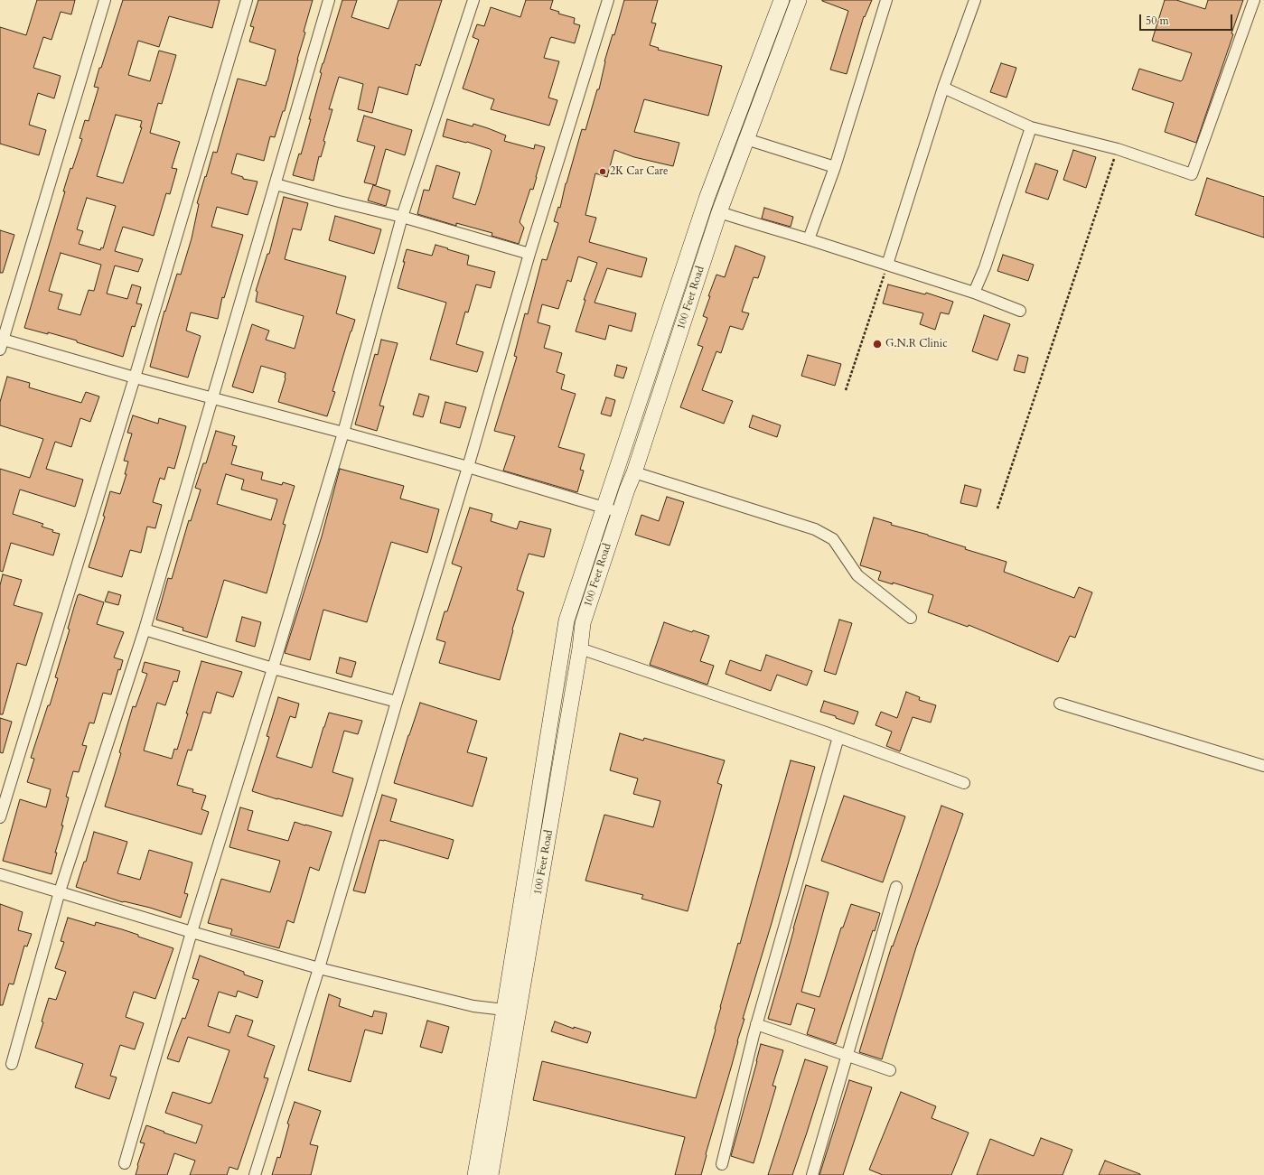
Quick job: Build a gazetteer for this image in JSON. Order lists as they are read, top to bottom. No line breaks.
{"streets":{"street":["100 Feet Road"]},"places":["2K Car Care","G.N.R Clinic"],"scale_bar":"50 m"}
